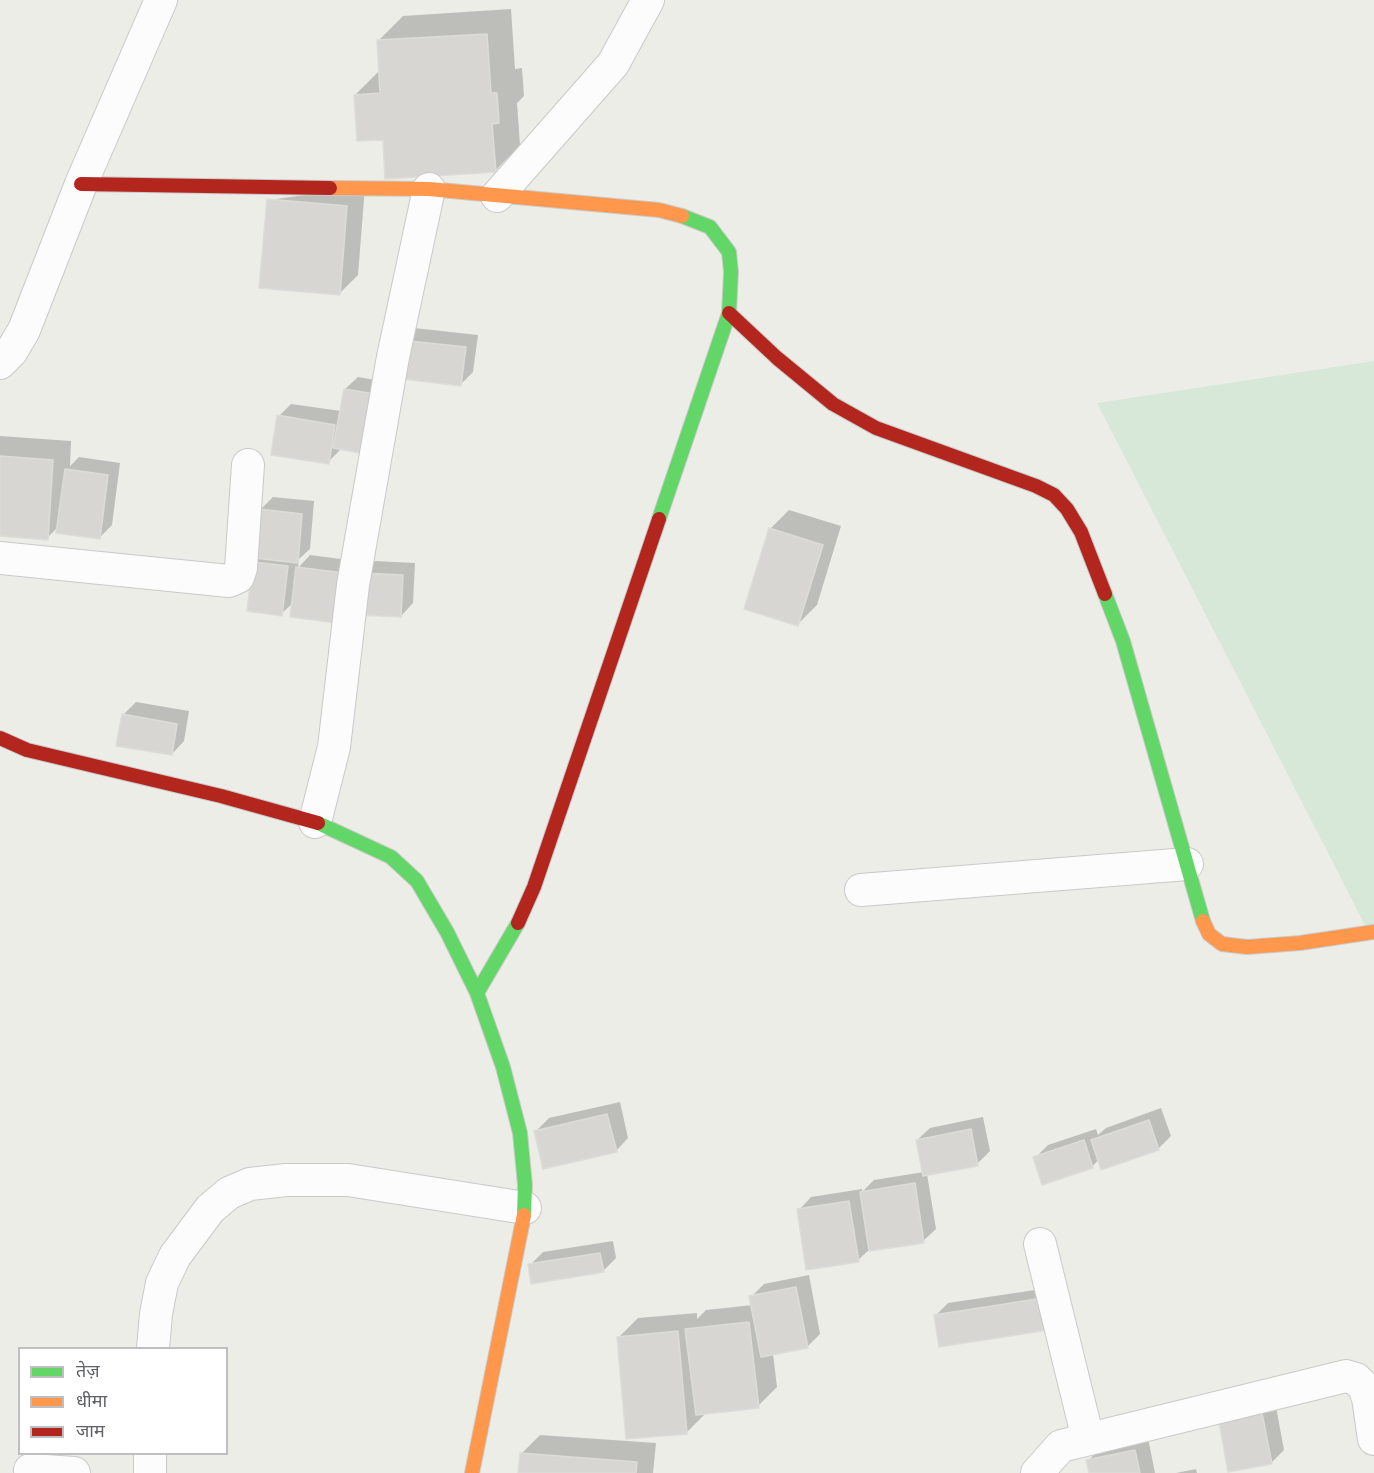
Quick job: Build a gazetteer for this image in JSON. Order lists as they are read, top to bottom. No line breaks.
{"legend":["तेज़","धीमा","जाम"]}
